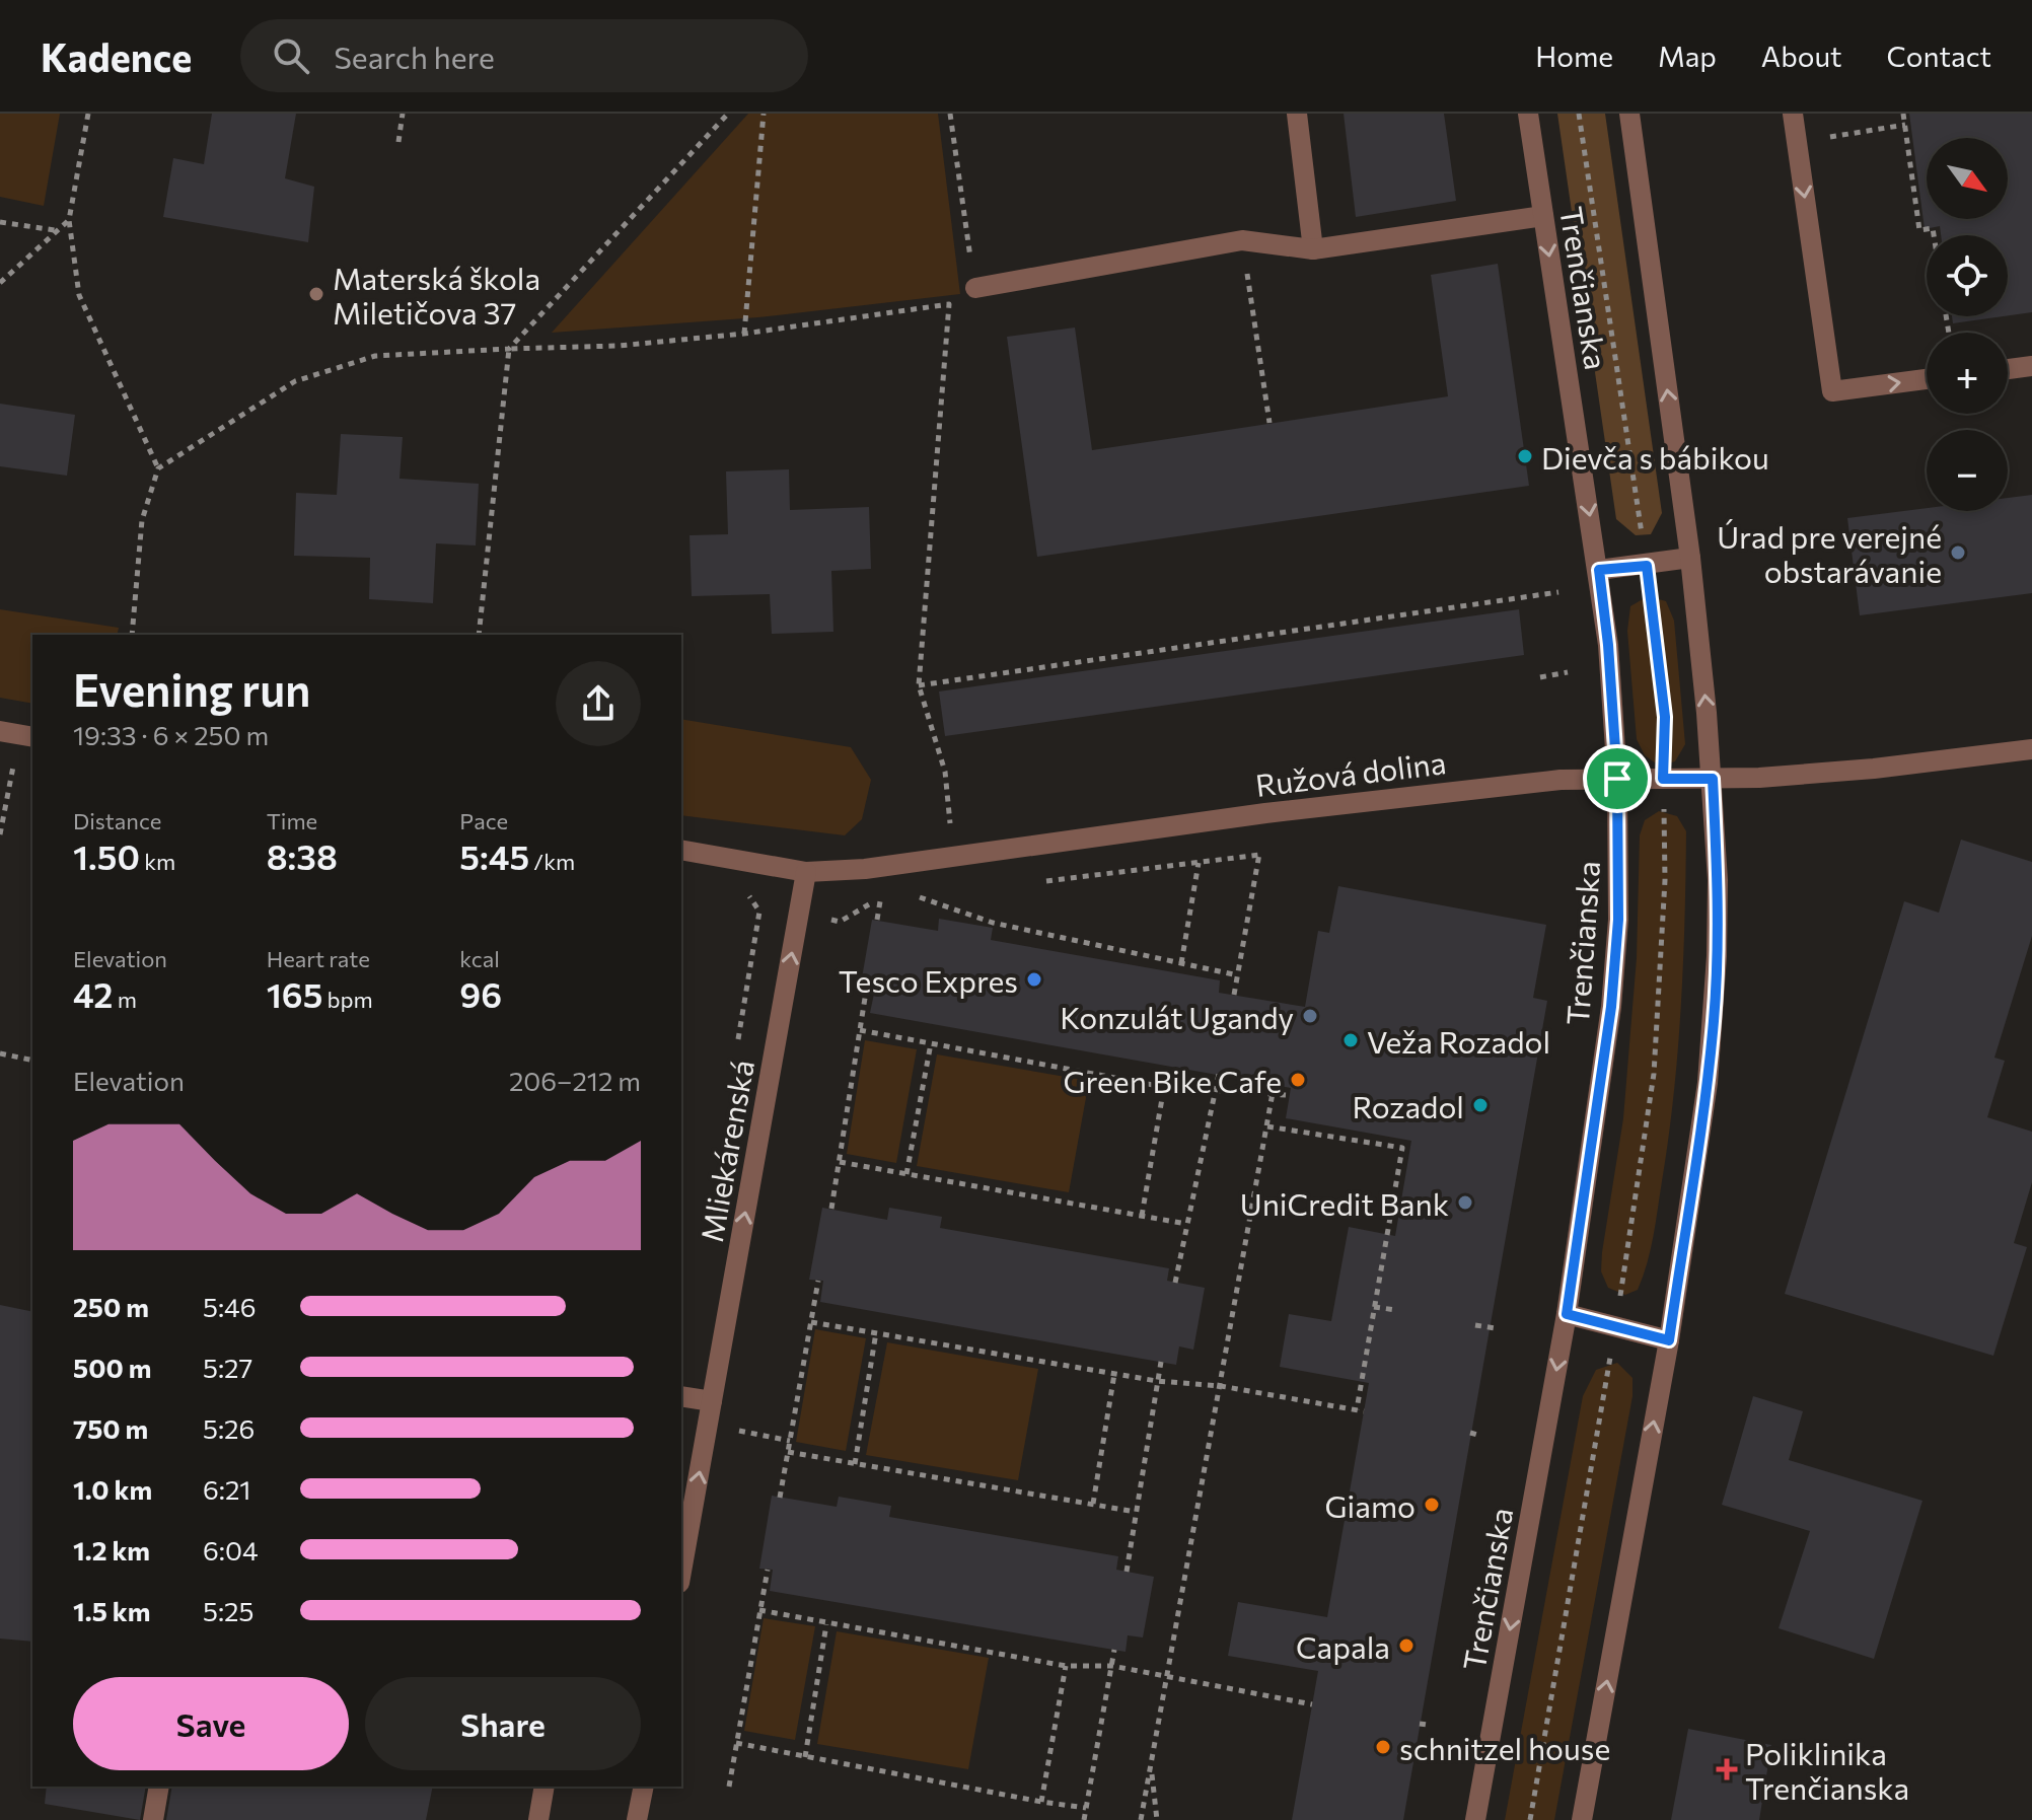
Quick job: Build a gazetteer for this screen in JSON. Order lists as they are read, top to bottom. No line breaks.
{"streets":{"street":["Trenčianska","Ružová dolina","Mliekárenská"]},"crossings":[["Trenčianska","Ružová dolina"],["Ružová dolina","Mliekárenská"]],"one_way":["Mliekárenská"],"places":{"other":["Materská škola Miletičova 37","Dievča s bábikou","Úrad pre verejné obstarávanie","Tesco Expres","Konzulát Ugandy","Veža Rozadol","Green Bike Cafe","Rozadol","UniCredit Bank","Giamo","Capala","schnitzel house"],"health":["Poliklinika Trenčianska"]},"north":"bottom right","page":{"header":"Kadence","search":"Search here","nav":["Home","Map","About","Contact"],"map_buttons":["+","−"],"heading":["Evening run","19:33 · 6 × 250 m"],"stats":[["Distance","1.50 km"],["Time","8:38"],["Pace","5:45 /km"],["Elevation","42 m"],["Heart rate","165 bpm"],["kcal","96"]],"chart":["Elevation","206–212 m"],"list":[{"name":"250 m","note":"5:46"},{"name":"500 m","note":"5:27"},{"name":"750 m","note":"5:26"},{"name":"1.0 km","note":"6:21"},{"name":"1.2 km","note":"6:04"},{"name":"1.5 km","note":"5:25"}],"buttons":["Save","Share"]}}
